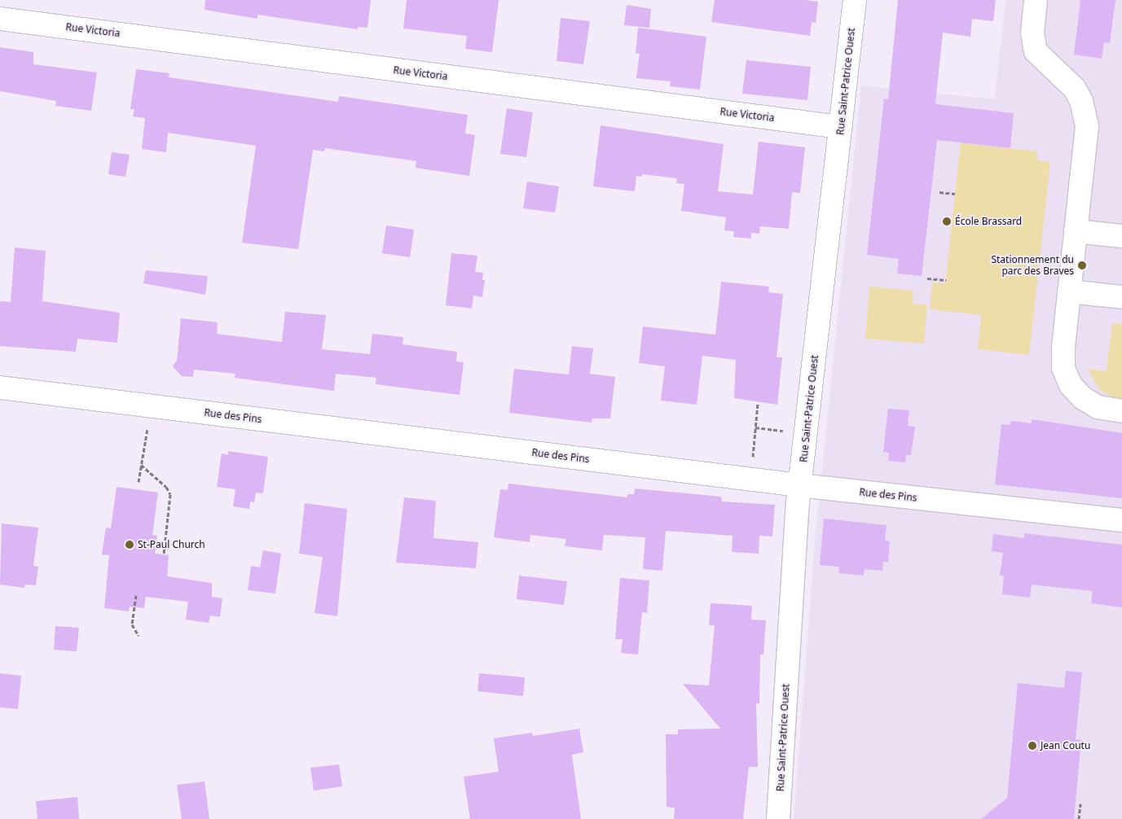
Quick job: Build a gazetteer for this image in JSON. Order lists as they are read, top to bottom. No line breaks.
{"streets":{"street":["Rue Victoria","Rue Saint-Patrice Ouest","Rue des Pins"]},"crossings":[["Rue Victoria","Rue Saint-Patrice Ouest"],["Rue Saint-Patrice Ouest","Rue des Pins"]],"places":["École Brassard","Stationnement du parc des Braves","St-Paul Church","Jean Coutu"]}
